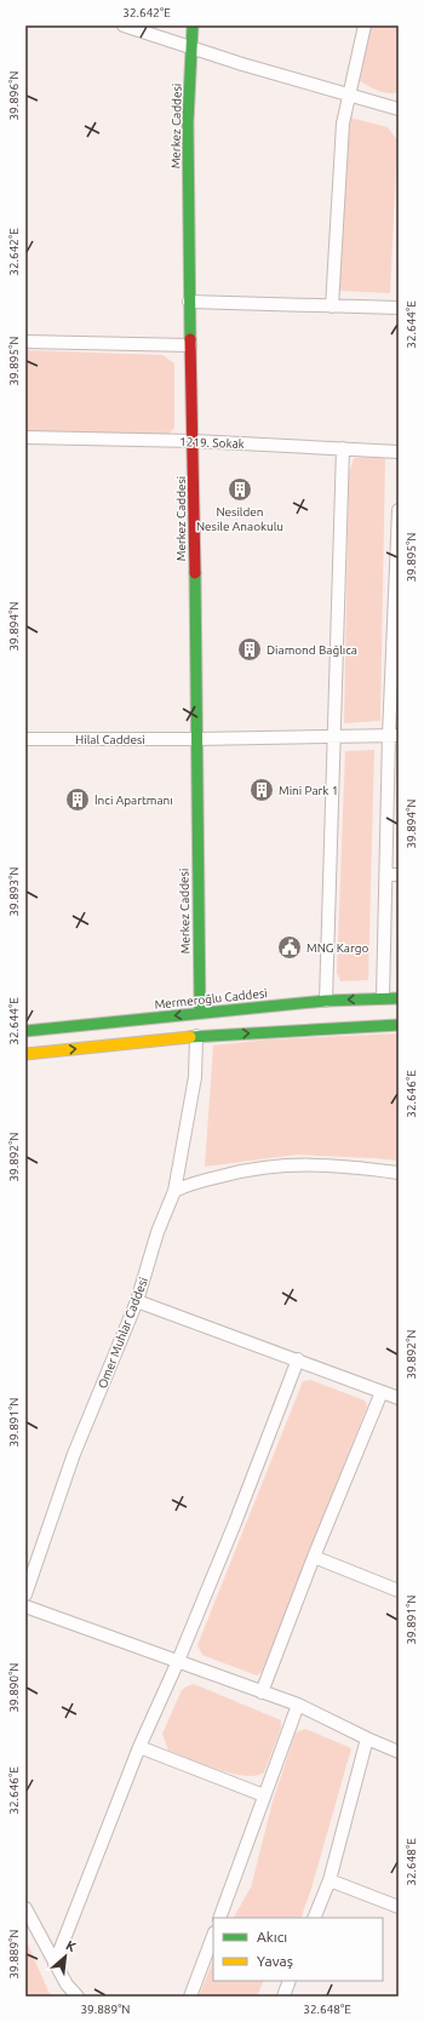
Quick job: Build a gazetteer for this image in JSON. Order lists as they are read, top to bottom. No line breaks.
{"streets":{"street":["Merkez Caddesi","1219. Sokak","Hilal Caddesi","Mermeroğlu Caddesi","Omer Muhlar Caddesi"]},"crossings":[["Merkez Caddesi","1219. Sokak"],["Merkez Caddesi","Hilal Caddesi"],["Merkez Caddesi","Mermeroğlu Caddesi"]],"places":{"building":["Nesilden Nesile Anaokulu","Diamond Bağlıca","Mini Park 1","İnci Apartmanı"],"public building":["MNG Kargo"]},"legend":["Akıcı","Yavaş"],"north":"top right","coordinates":["32.642°E","39.896°N","32.644°E","39.895°N","39.894°N","39.893°N","32.646°E","39.892°N","39.891°N","39.890°N","32.648°E","39.889°N"]}
